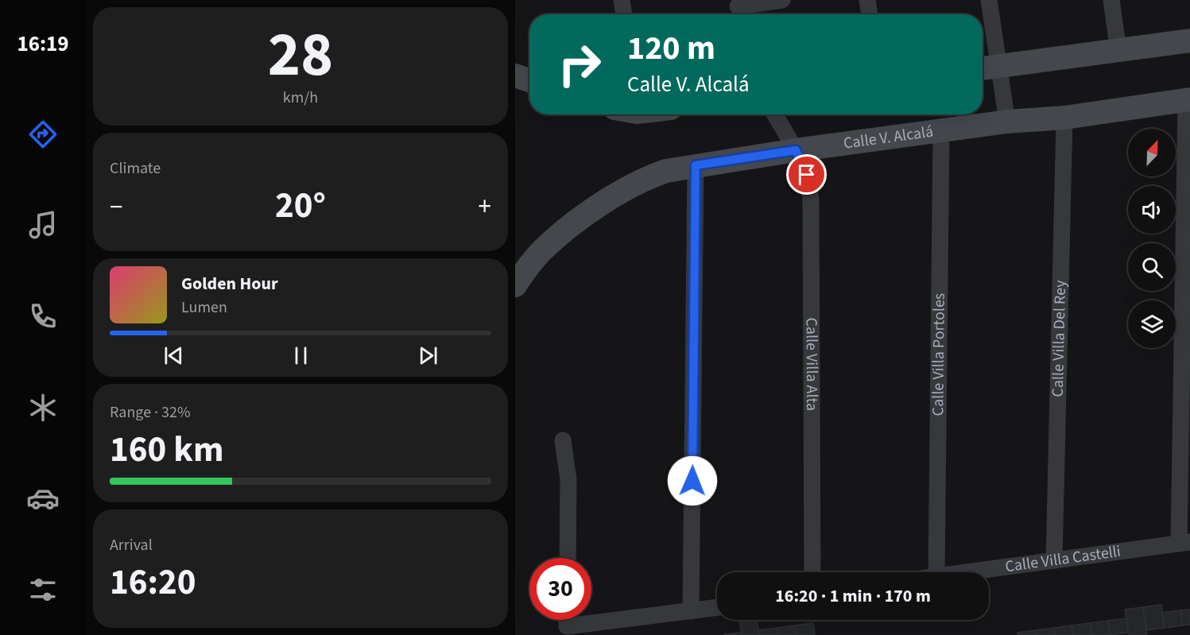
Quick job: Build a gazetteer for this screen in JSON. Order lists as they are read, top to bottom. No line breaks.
{"streets":{"street":["Calle V. Alcalá","Calle Villa Del Rey","Calle Villa Portoles","Calle Villa Alta","Calle Villa Castelli"]},"crossings":[["Calle V. Alcalá","Calle Villa Del Rey"],["Calle V. Alcalá","Calle Villa Portoles"],["Calle V. Alcalá","Calle Villa Alta"],["Calle Villa Del Rey","Calle Villa Castelli"]],"north":"top right","page":{"tabs":"16:19","tile":[["28","km/h"],"Climate",["Range · 32%","160 km"],["Arrival","16:20"]],"turn":["120 m","Calle V. Alcalá"],"heat":["−","20°","+"],"song":["Golden Hour","Lumen"],"limit":"30","trip":"16:20 · 1 min · 170 m"}}
